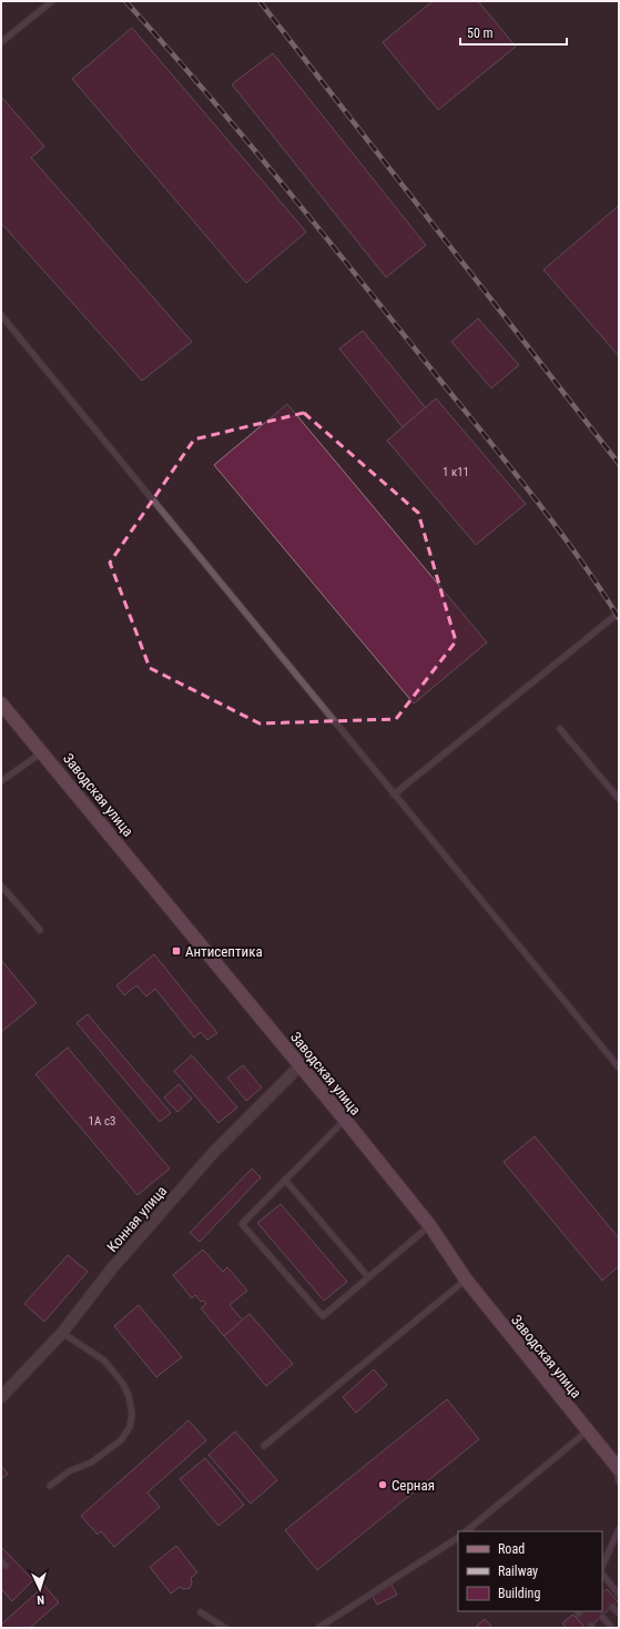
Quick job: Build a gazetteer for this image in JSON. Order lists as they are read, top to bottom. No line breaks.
{"streets":{"street":["Заводская улица","Конная улица"]},"crossings":[["Заводская улица","Конная улица"]],"places":{"transit":["Антисептика"],"other":["Серная"]},"house_numbers":["1 к11","1А с3"],"legend":["Road","Railway","Building"],"scale_bar":"50 m","north":"bottom"}
